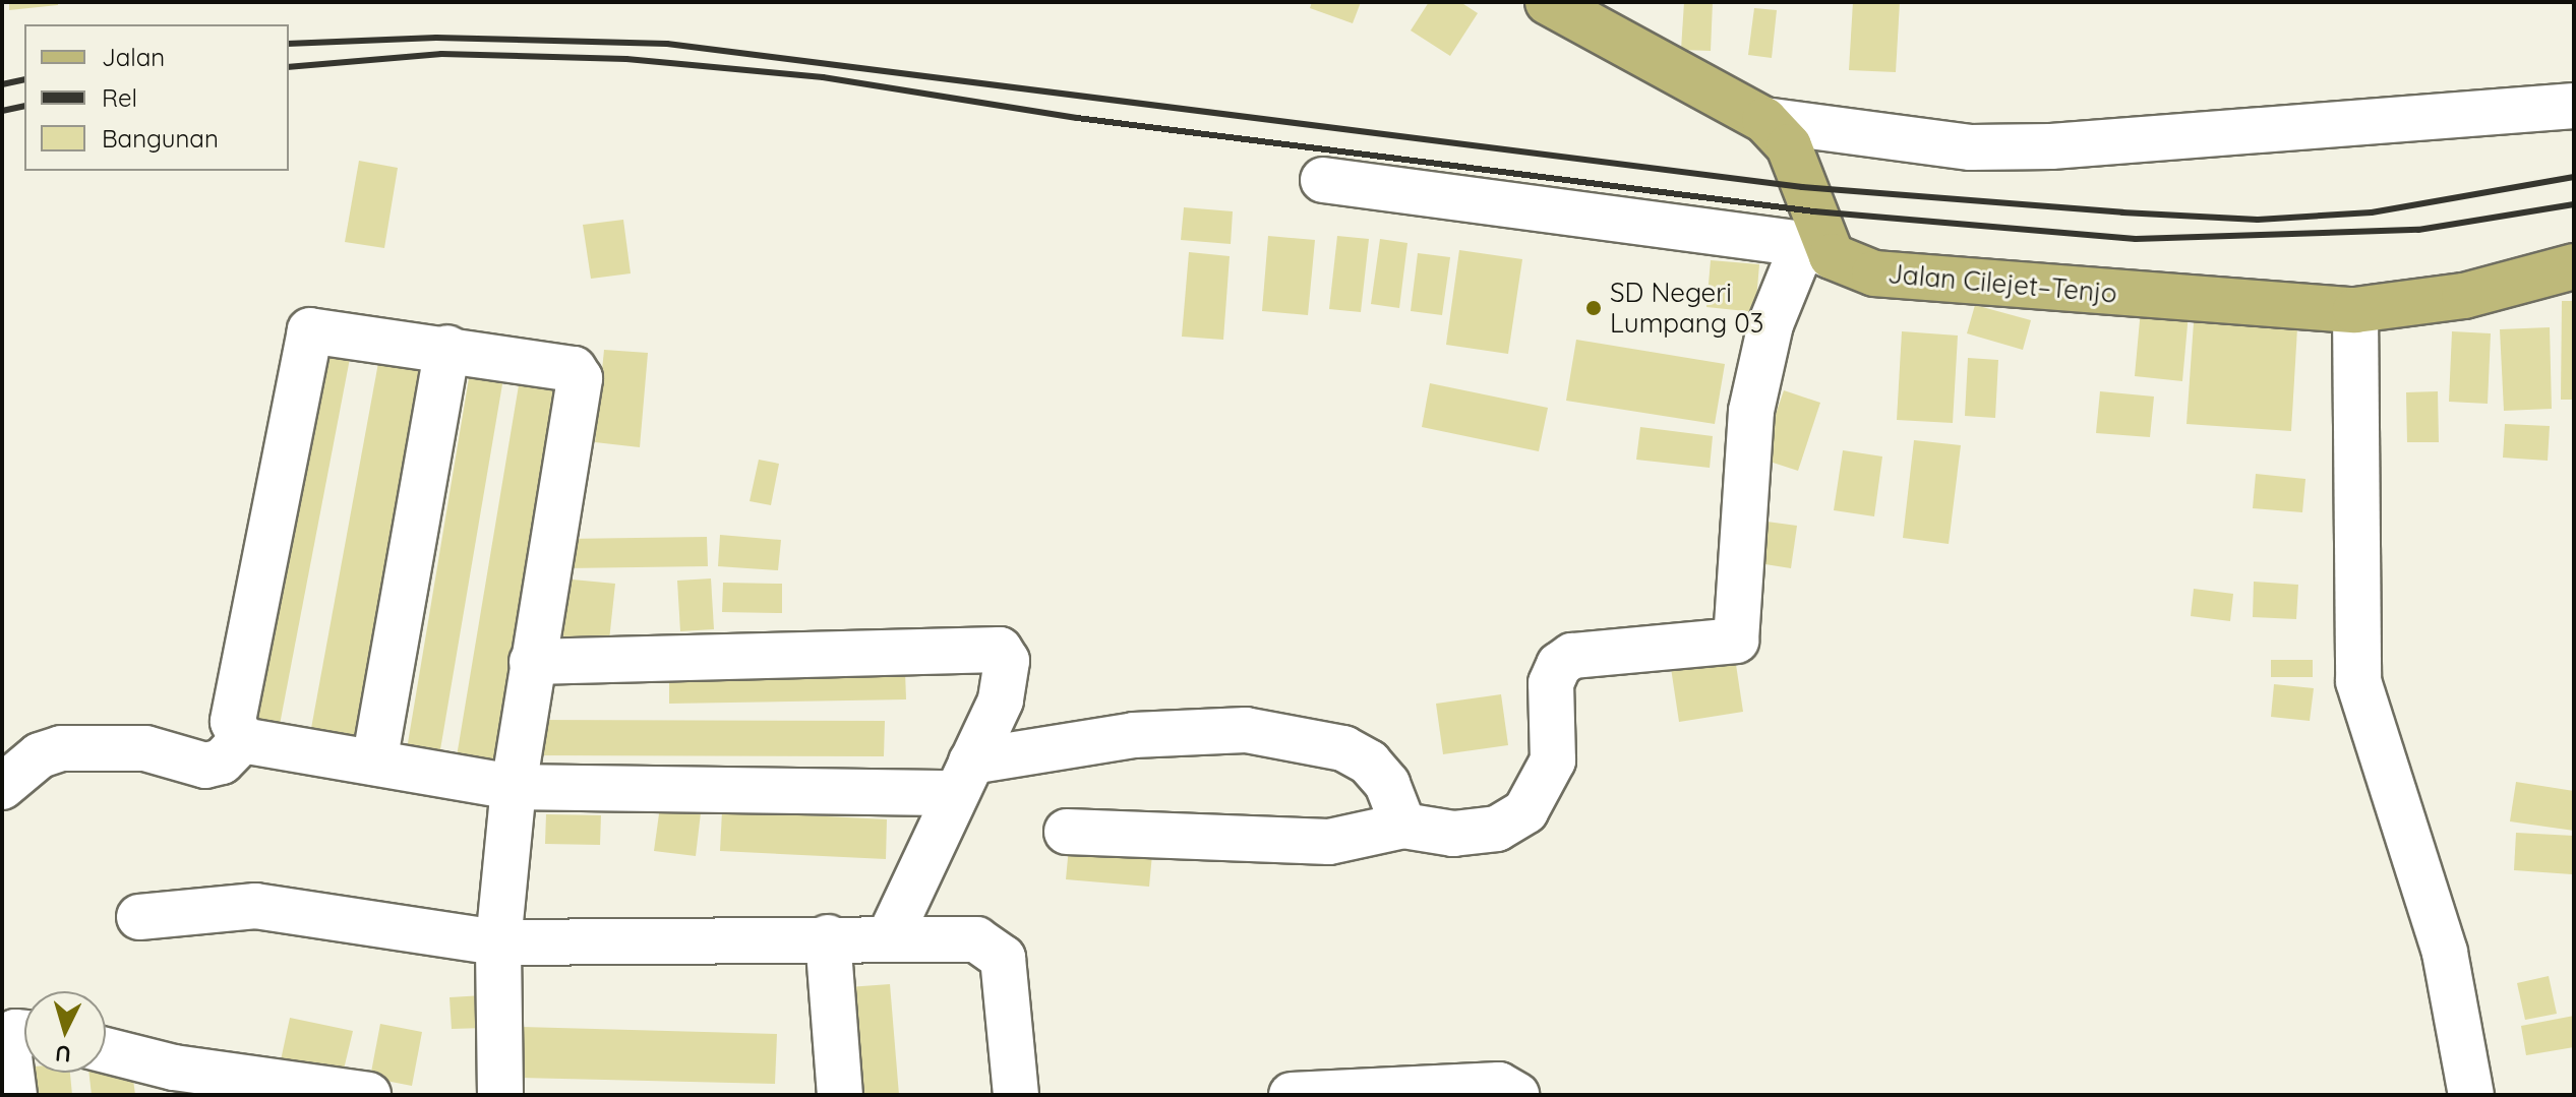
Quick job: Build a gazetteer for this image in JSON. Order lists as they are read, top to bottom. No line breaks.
{"streets":{"main road":["Jalan Cilejet–Tenjo"]},"places":["SD Negeri Lumpang 03"],"legend":["Jalan","Rel","Bangunan"],"north":"bottom"}
